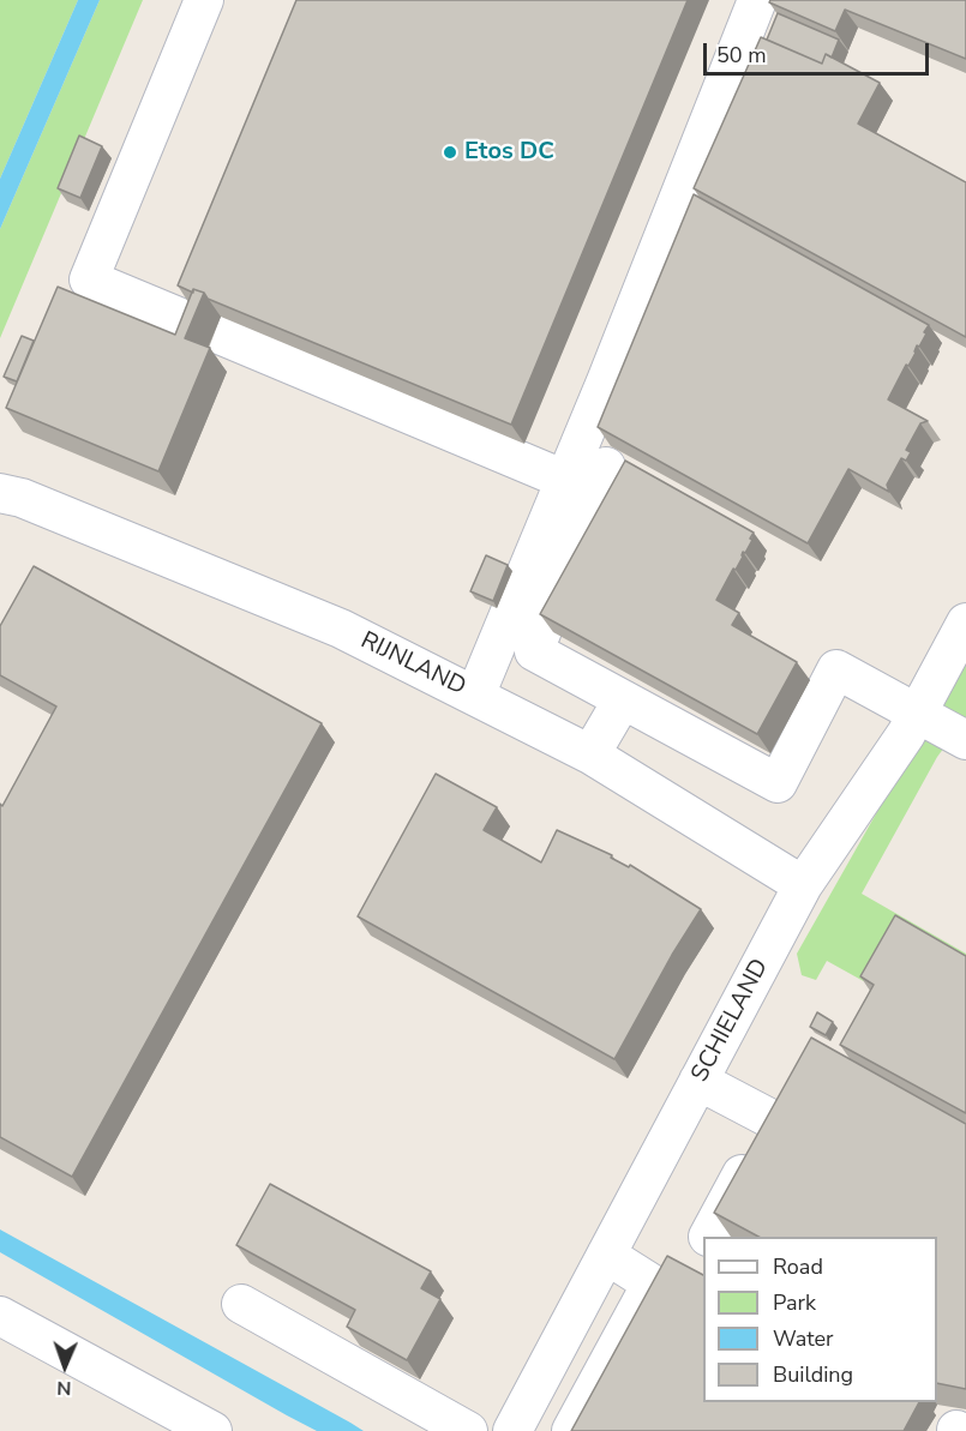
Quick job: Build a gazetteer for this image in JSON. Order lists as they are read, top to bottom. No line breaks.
{"streets":{"street":["RIJNLAND","SCHIELAND"]},"crossings":[["RIJNLAND","SCHIELAND"]],"places":["Etos DC"],"legend":["Road","Park","Water","Building"],"scale_bar":"50 m","north":"bottom"}
